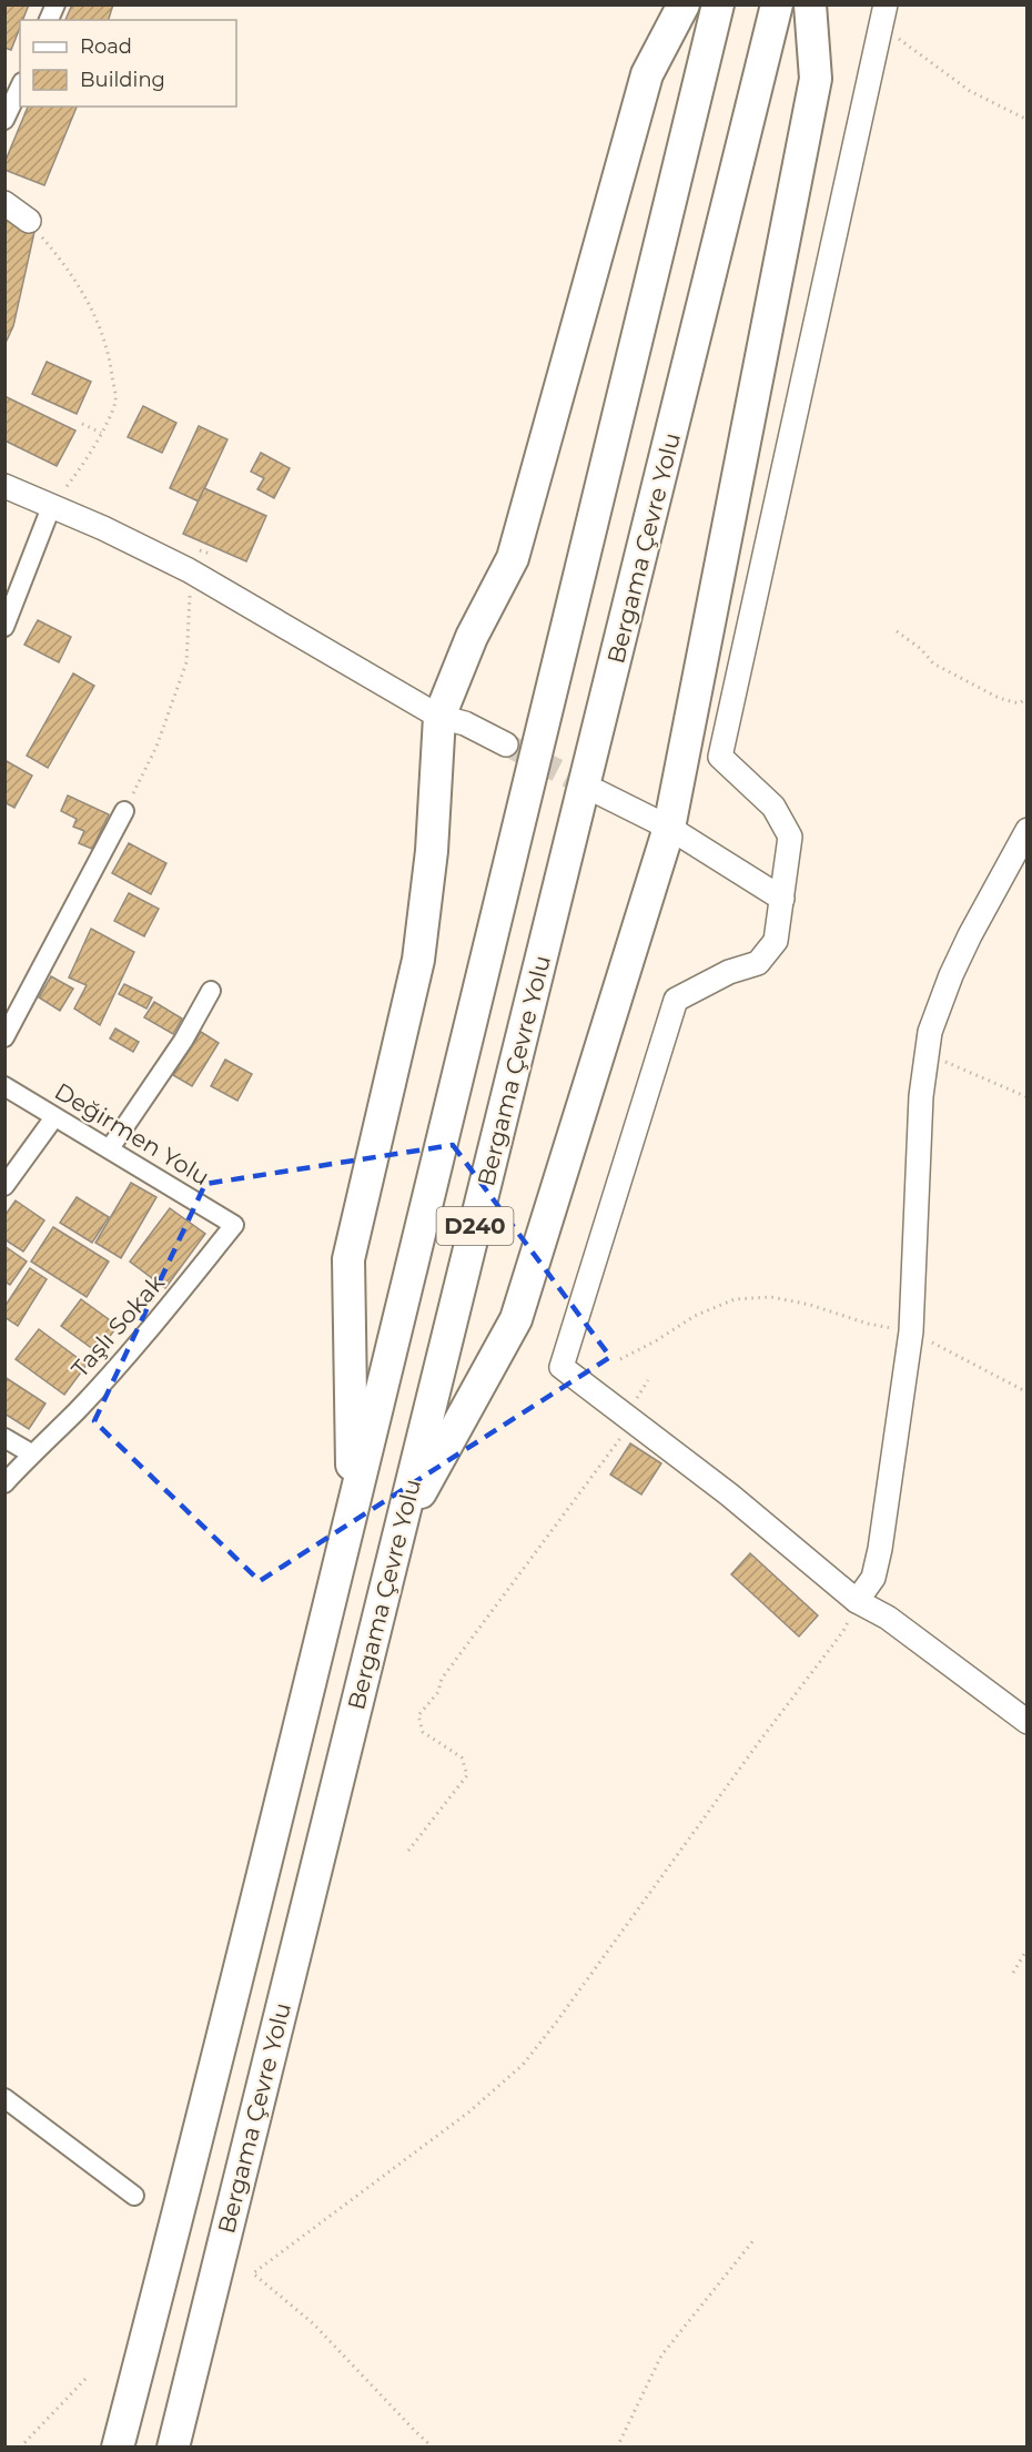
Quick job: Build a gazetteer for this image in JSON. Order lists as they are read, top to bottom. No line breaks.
{"streets":{"highway":["Bergama Çevre Yolu","D240"],"street":["Değirmen Yolu","Taşlı Sokak"]},"crossings":[["Değirmen Yolu","Taşlı Sokak"]],"legend":["Road","Building"]}
